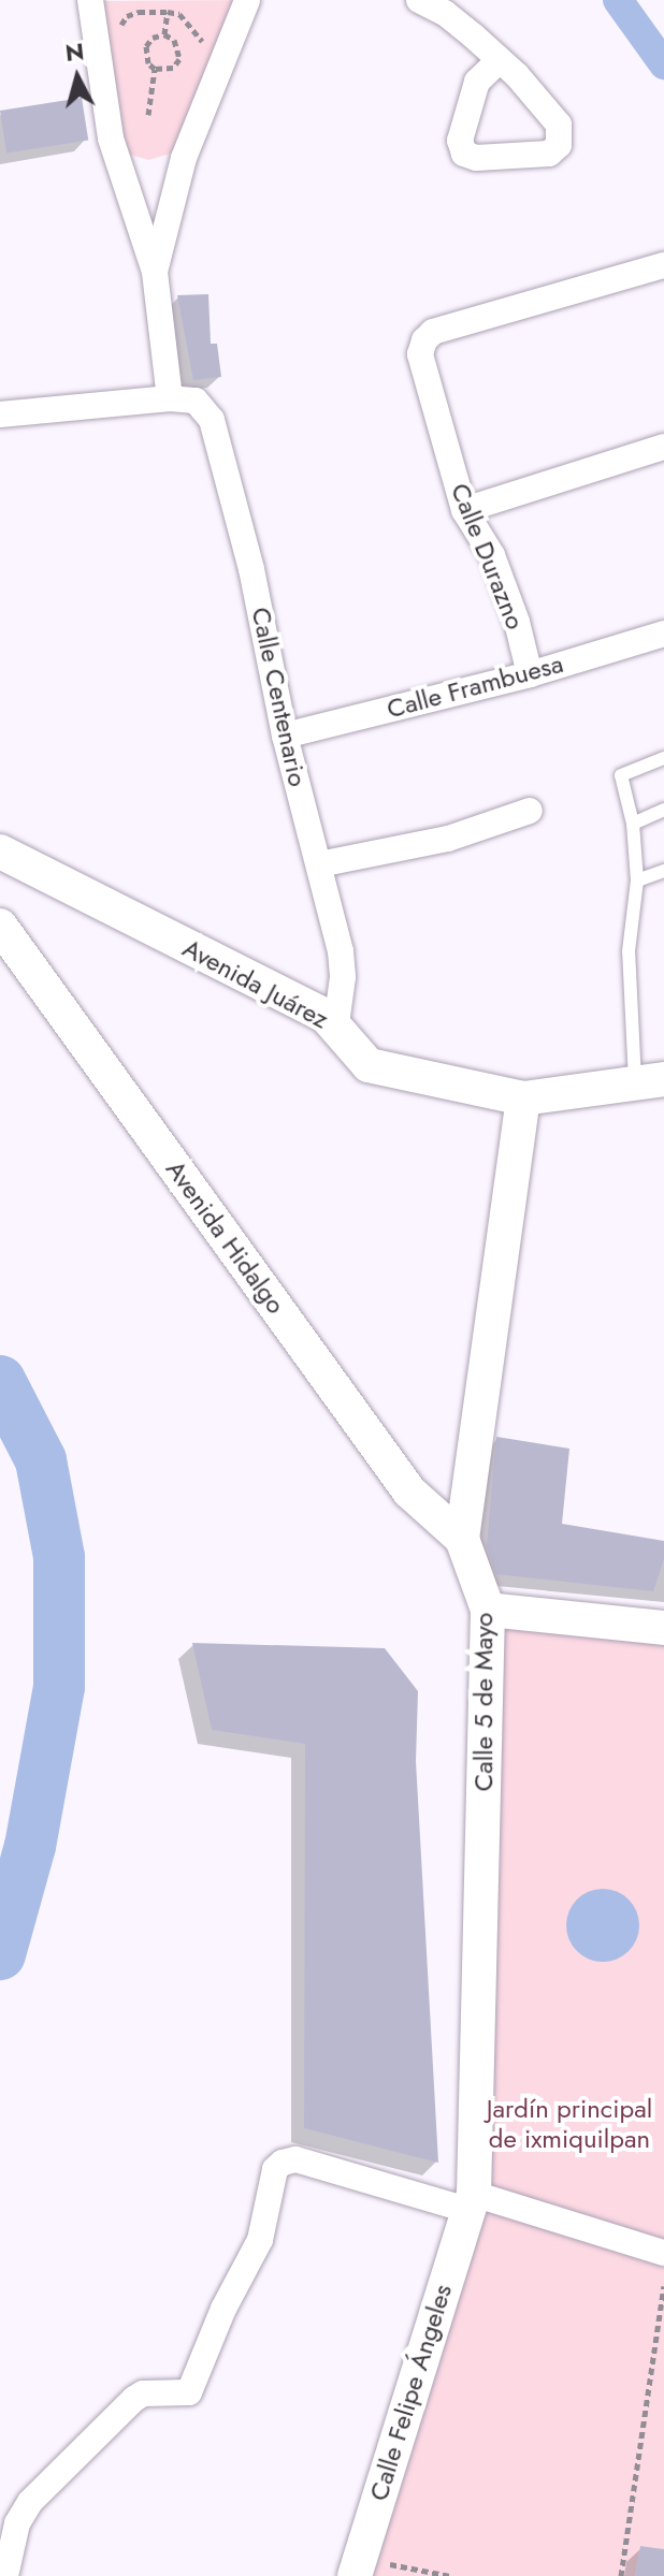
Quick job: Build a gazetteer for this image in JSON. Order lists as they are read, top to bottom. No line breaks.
{"streets":{"main road":["Avenida Juárez","Avenida Hidalgo","Calle 5 de Mayo","Calle Felipe Ángeles"],"street":["Calle Durazno","Calle Frambuesa","Calle Centenario"]},"crossings":[["Calle Durazno","Calle Frambuesa"],["Calle Frambuesa","Calle Centenario"],["Calle Centenario","Avenida Juárez"],["Avenida Juárez","Calle 5 de Mayo"],["Avenida Hidalgo","Calle 5 de Mayo"],["Calle 5 de Mayo","Calle Felipe Ángeles"]],"parks":["Jardín principal de ixmiquilpan"],"north":"top"}
